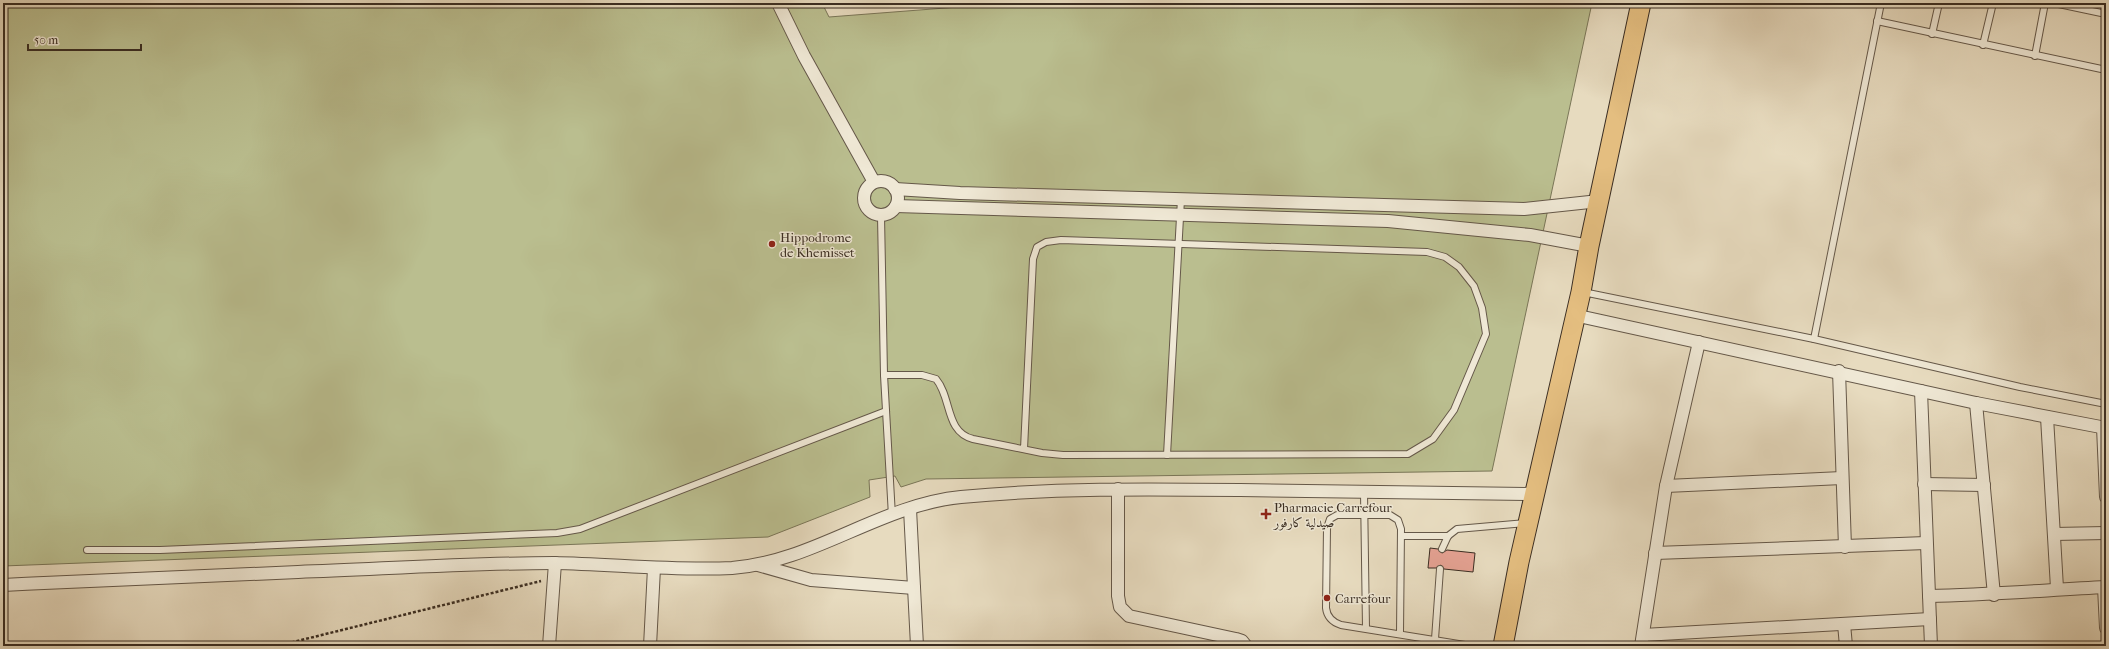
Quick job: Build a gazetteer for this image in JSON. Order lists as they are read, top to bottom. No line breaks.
{"places":{"other":["Hippodrome de Khemisset","Carrefour"],"health":["Pharmacie Carrefour صيدلية كارفور"]},"scale_bar":"50 m"}
